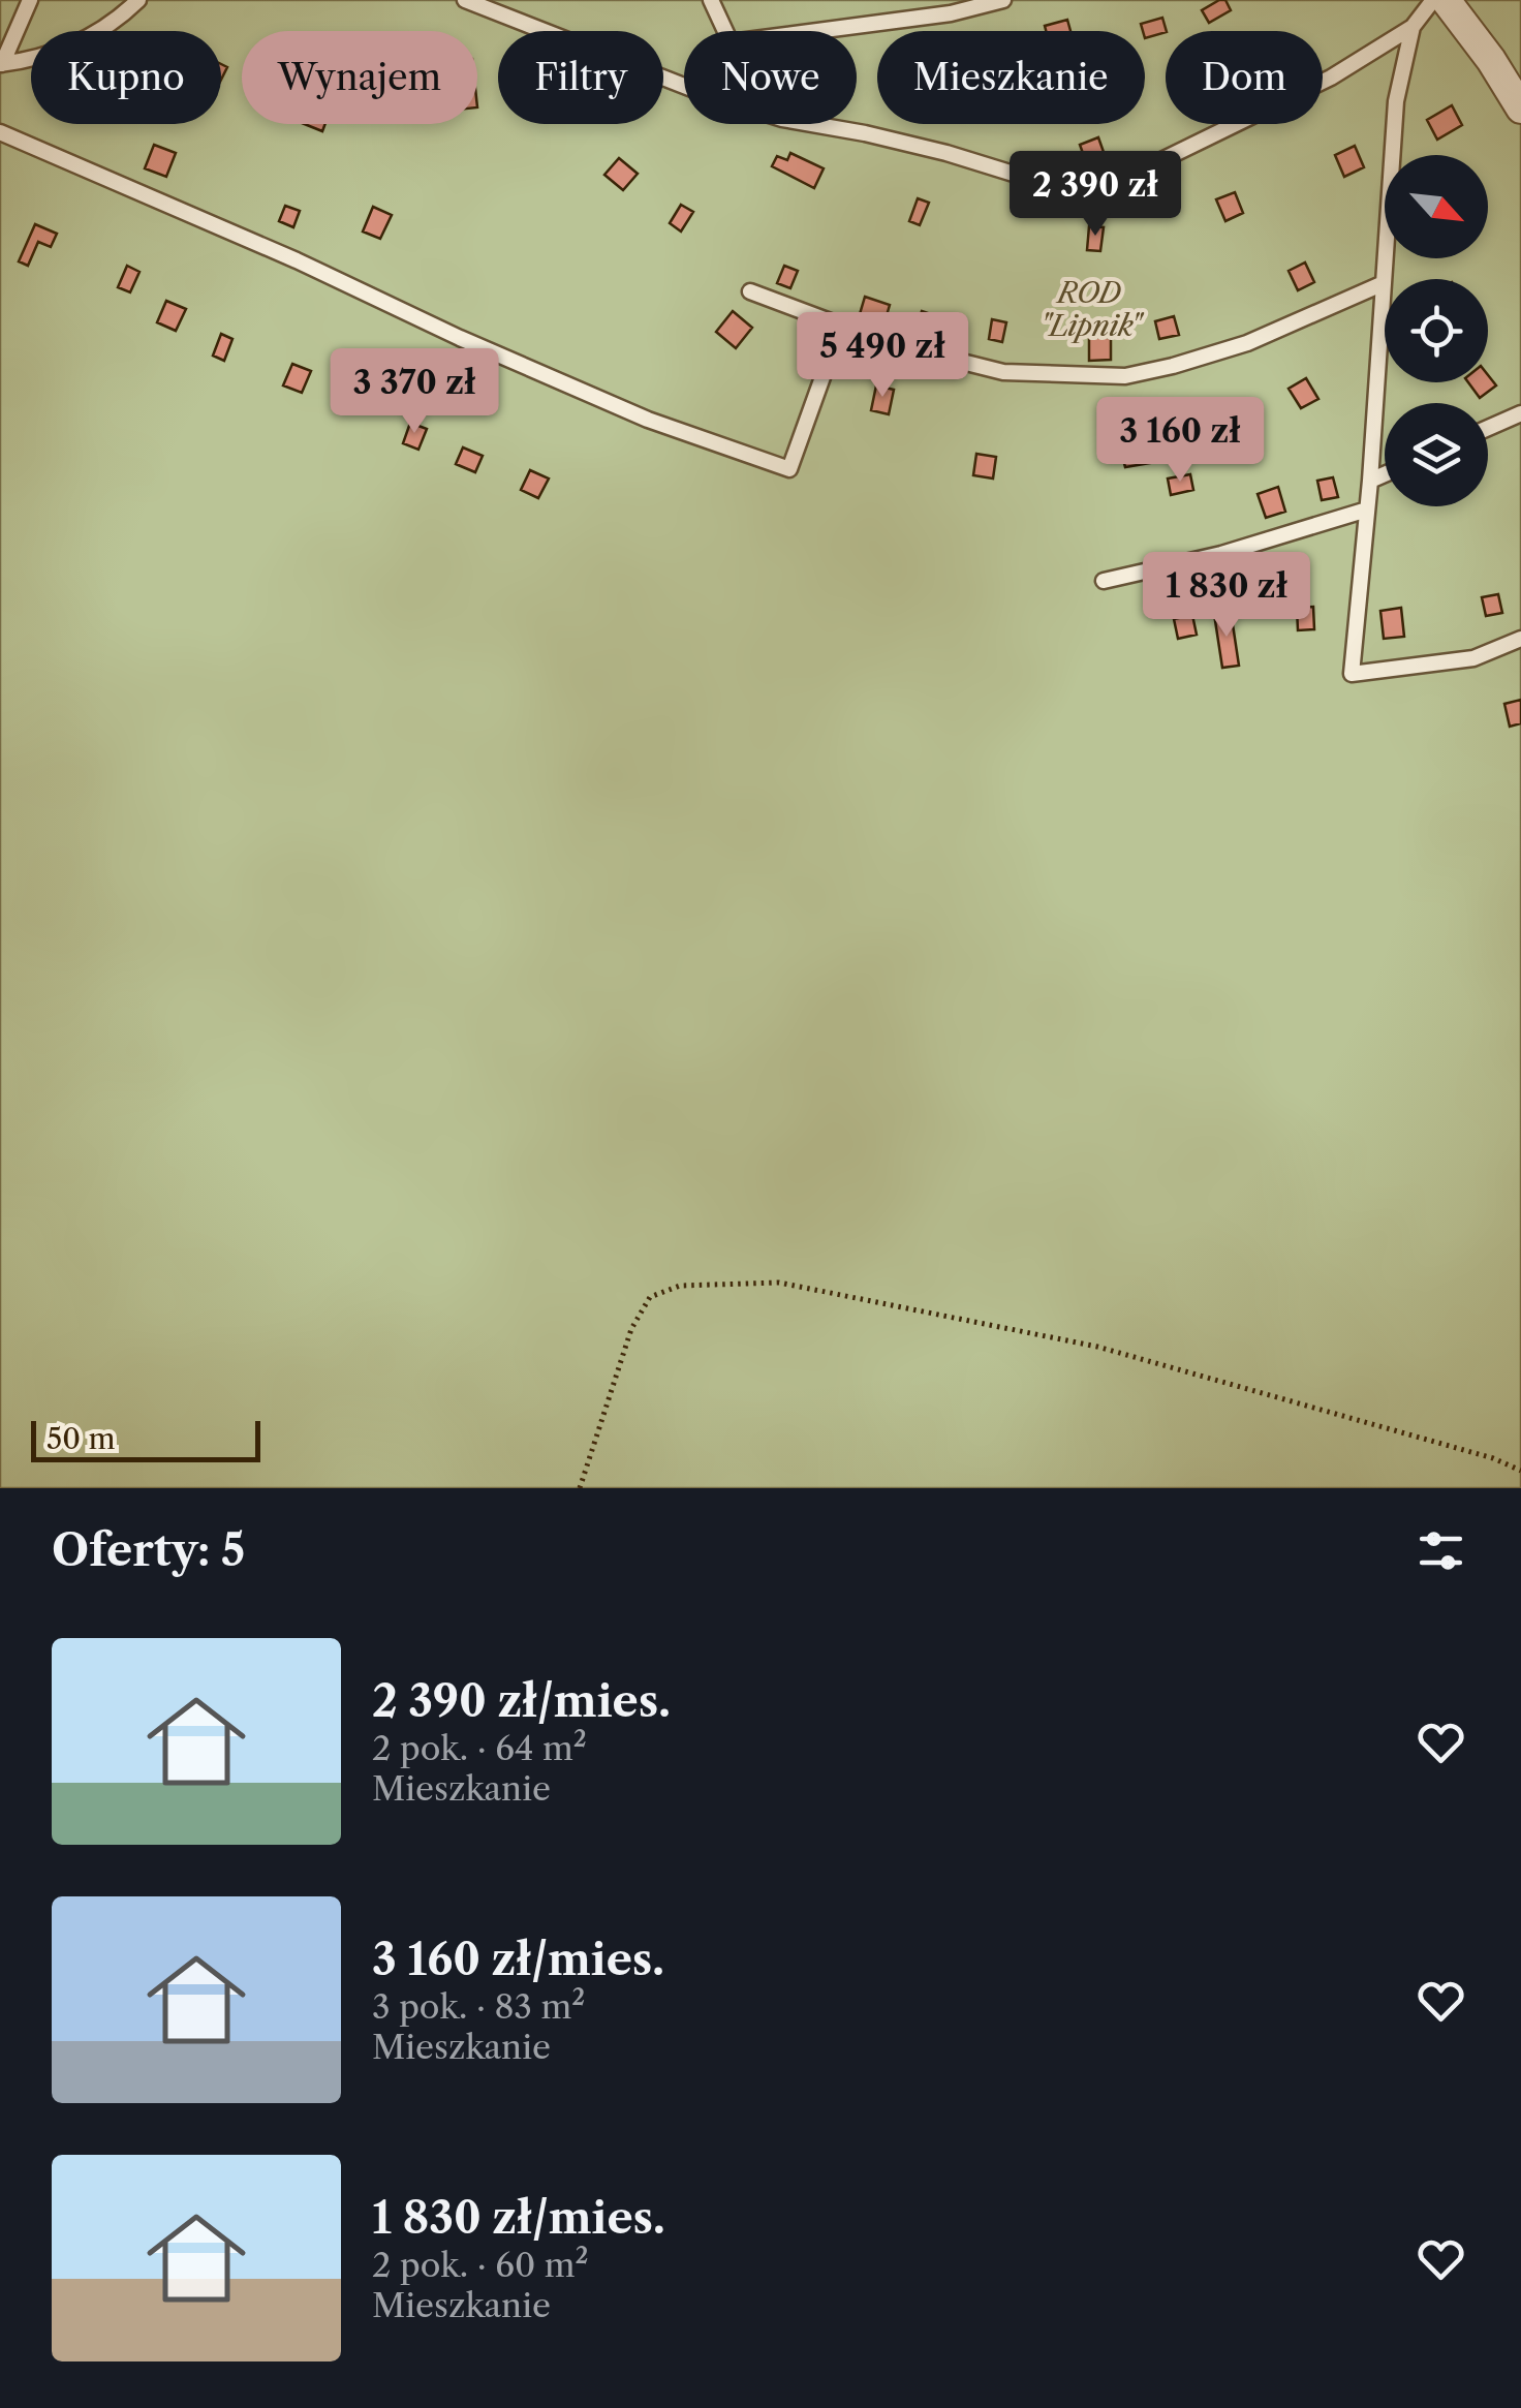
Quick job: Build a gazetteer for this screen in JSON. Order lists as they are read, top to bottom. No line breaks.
{"parks":["ROD \"Lipnik\""],"scale_bar":"50 m","north":"bottom right","page":{"chip":["Kupno","Wynajem","Filtry","Nowe","Mieszkanie","Dom"],"price":["2 390 zł","5 490 zł","3 370 zł","3 160 zł","1 830 zł"],"scale":"50 m","heading":"Oferty: 5","list":[{"name":"2 390 zł/mies.","note":"2 pok. · 64 m² · Mieszkanie"},{"name":"3 160 zł/mies.","note":"3 pok. · 83 m² · Mieszkanie"},{"name":"1 830 zł/mies.","note":"2 pok. · 60 m² · Mieszkanie"}]}}
